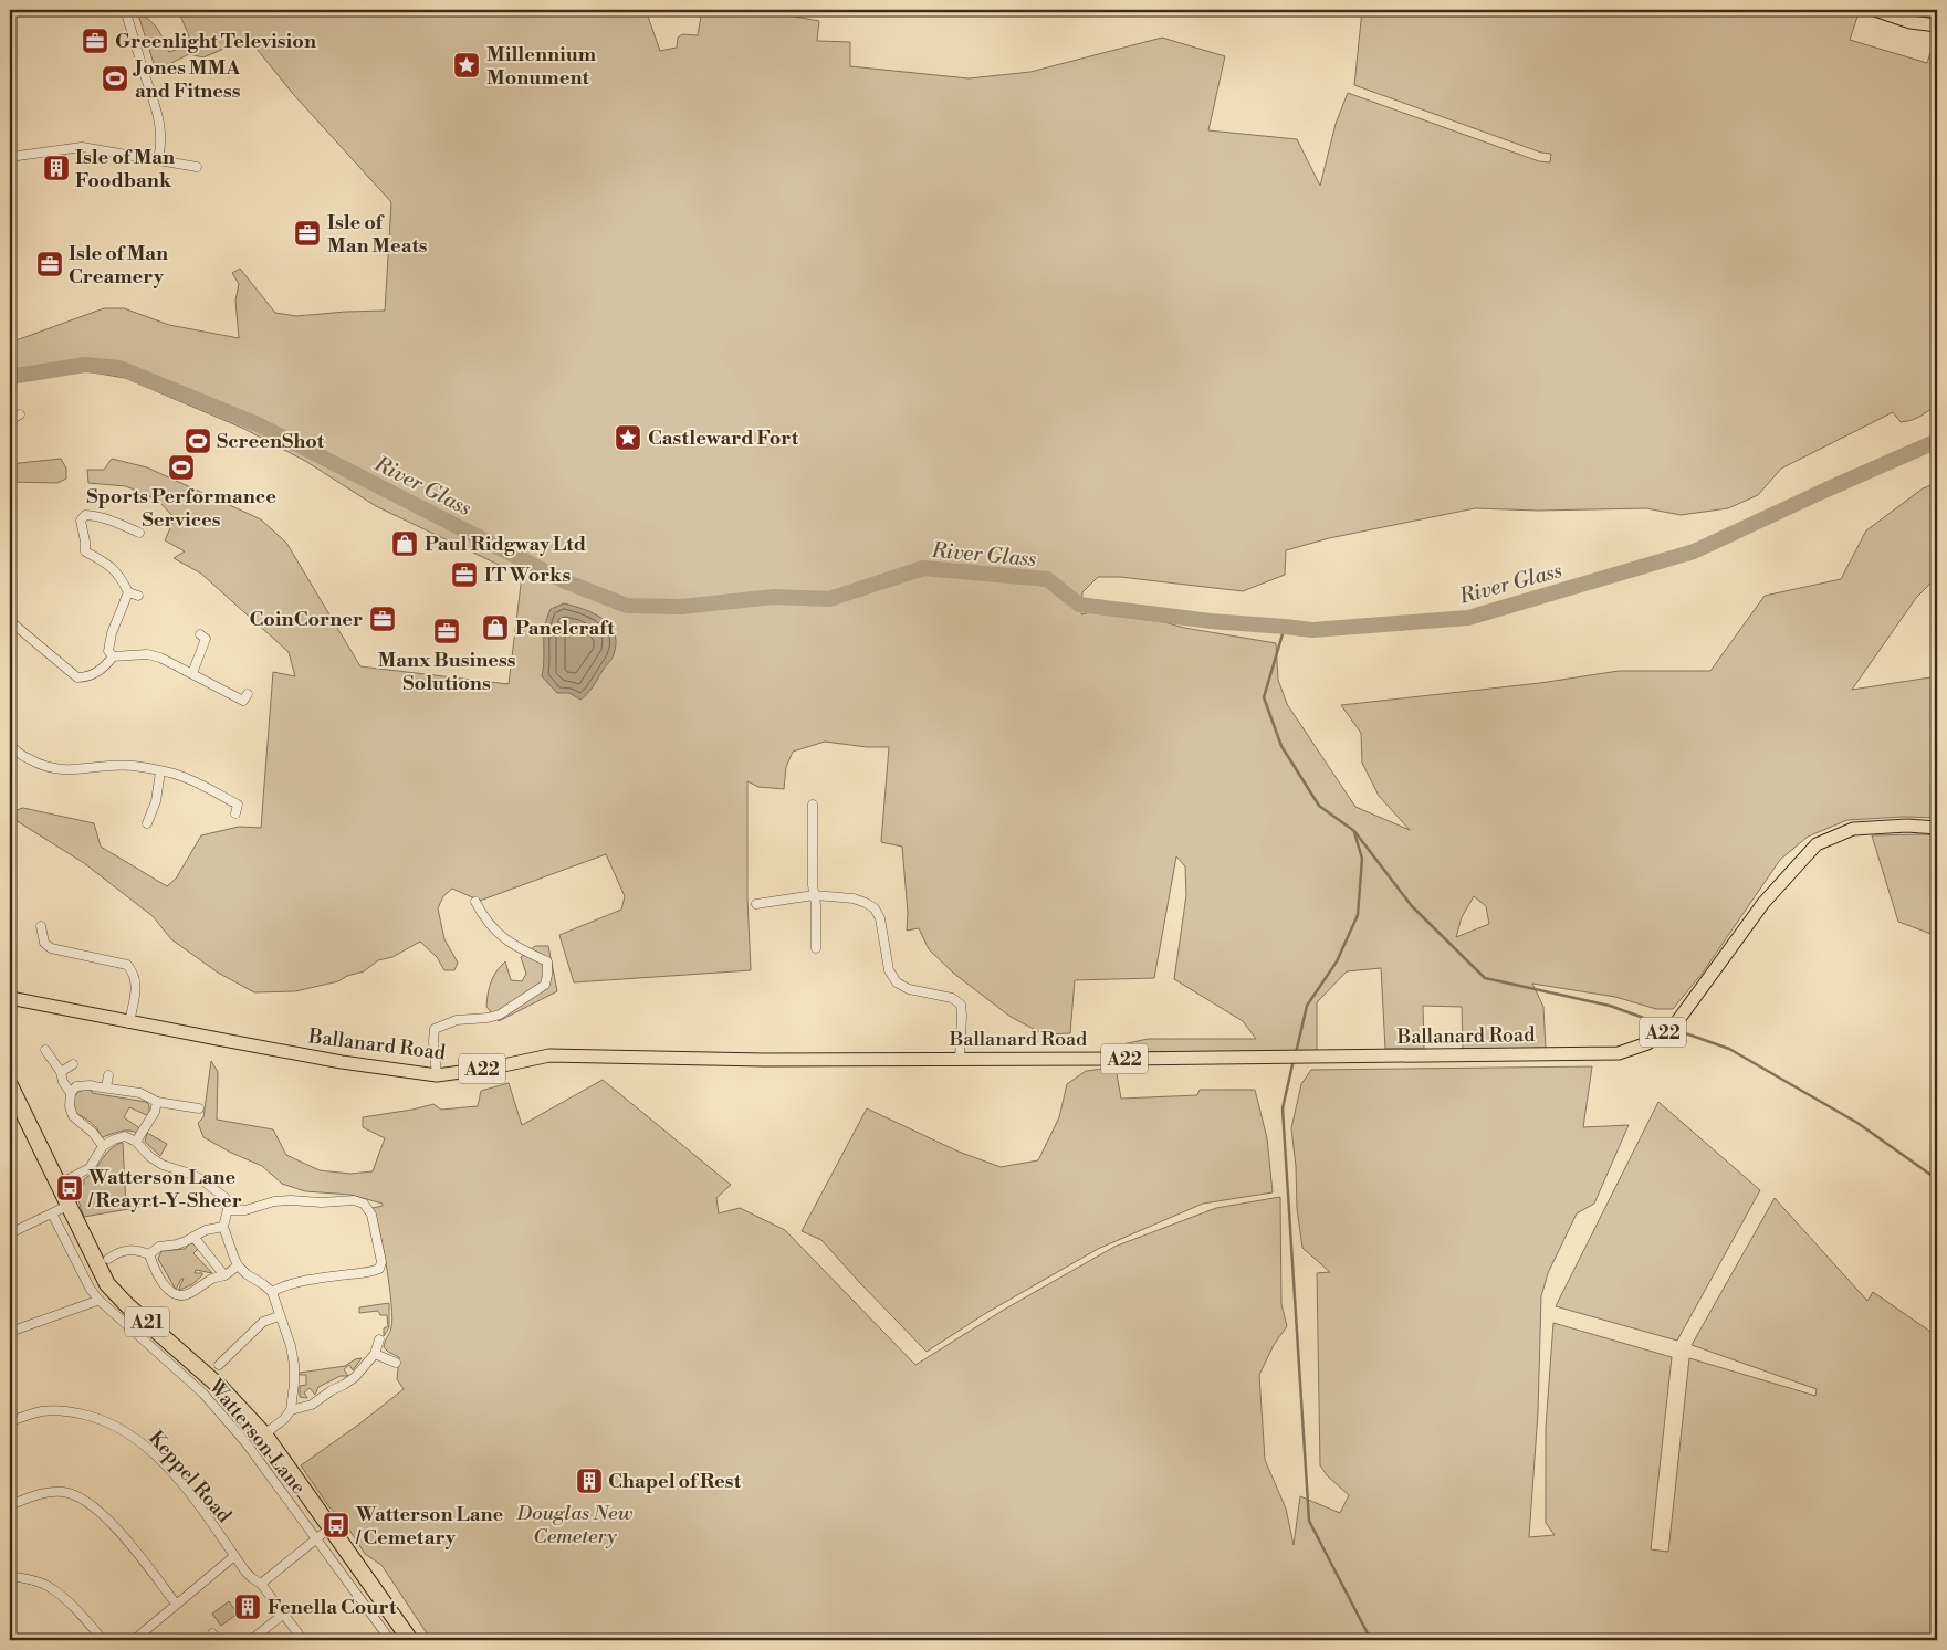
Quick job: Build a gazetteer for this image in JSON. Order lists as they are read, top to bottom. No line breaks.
{"streets":{"highway":["A21"],"main road":["A22","Ballanard Road"],"street":["Watterson Lane","Keppel Road"]},"water":["River Glass"],"parks":["Douglas New Cemetery"],"places":{"office":["Greenlight Television","Isle of Man Meats","Isle of Man Creamery","IT Works","CoinCorner","Manx Business Solutions"],"place":["Millennium Monument","Castleward Fort"],"sports":["Jones MMA and Fitness","ScreenShot","Sports Performance Services"],"building":["Isle of Man Foodbank","Chapel of Rest","Fenella Court"],"shop":["Paul Ridgway Ltd","Panelcraft"],"bus stop":["Watterson Lane / Reayrt-Y-Sheer","Watterson Lane / Cemetary"]}}
